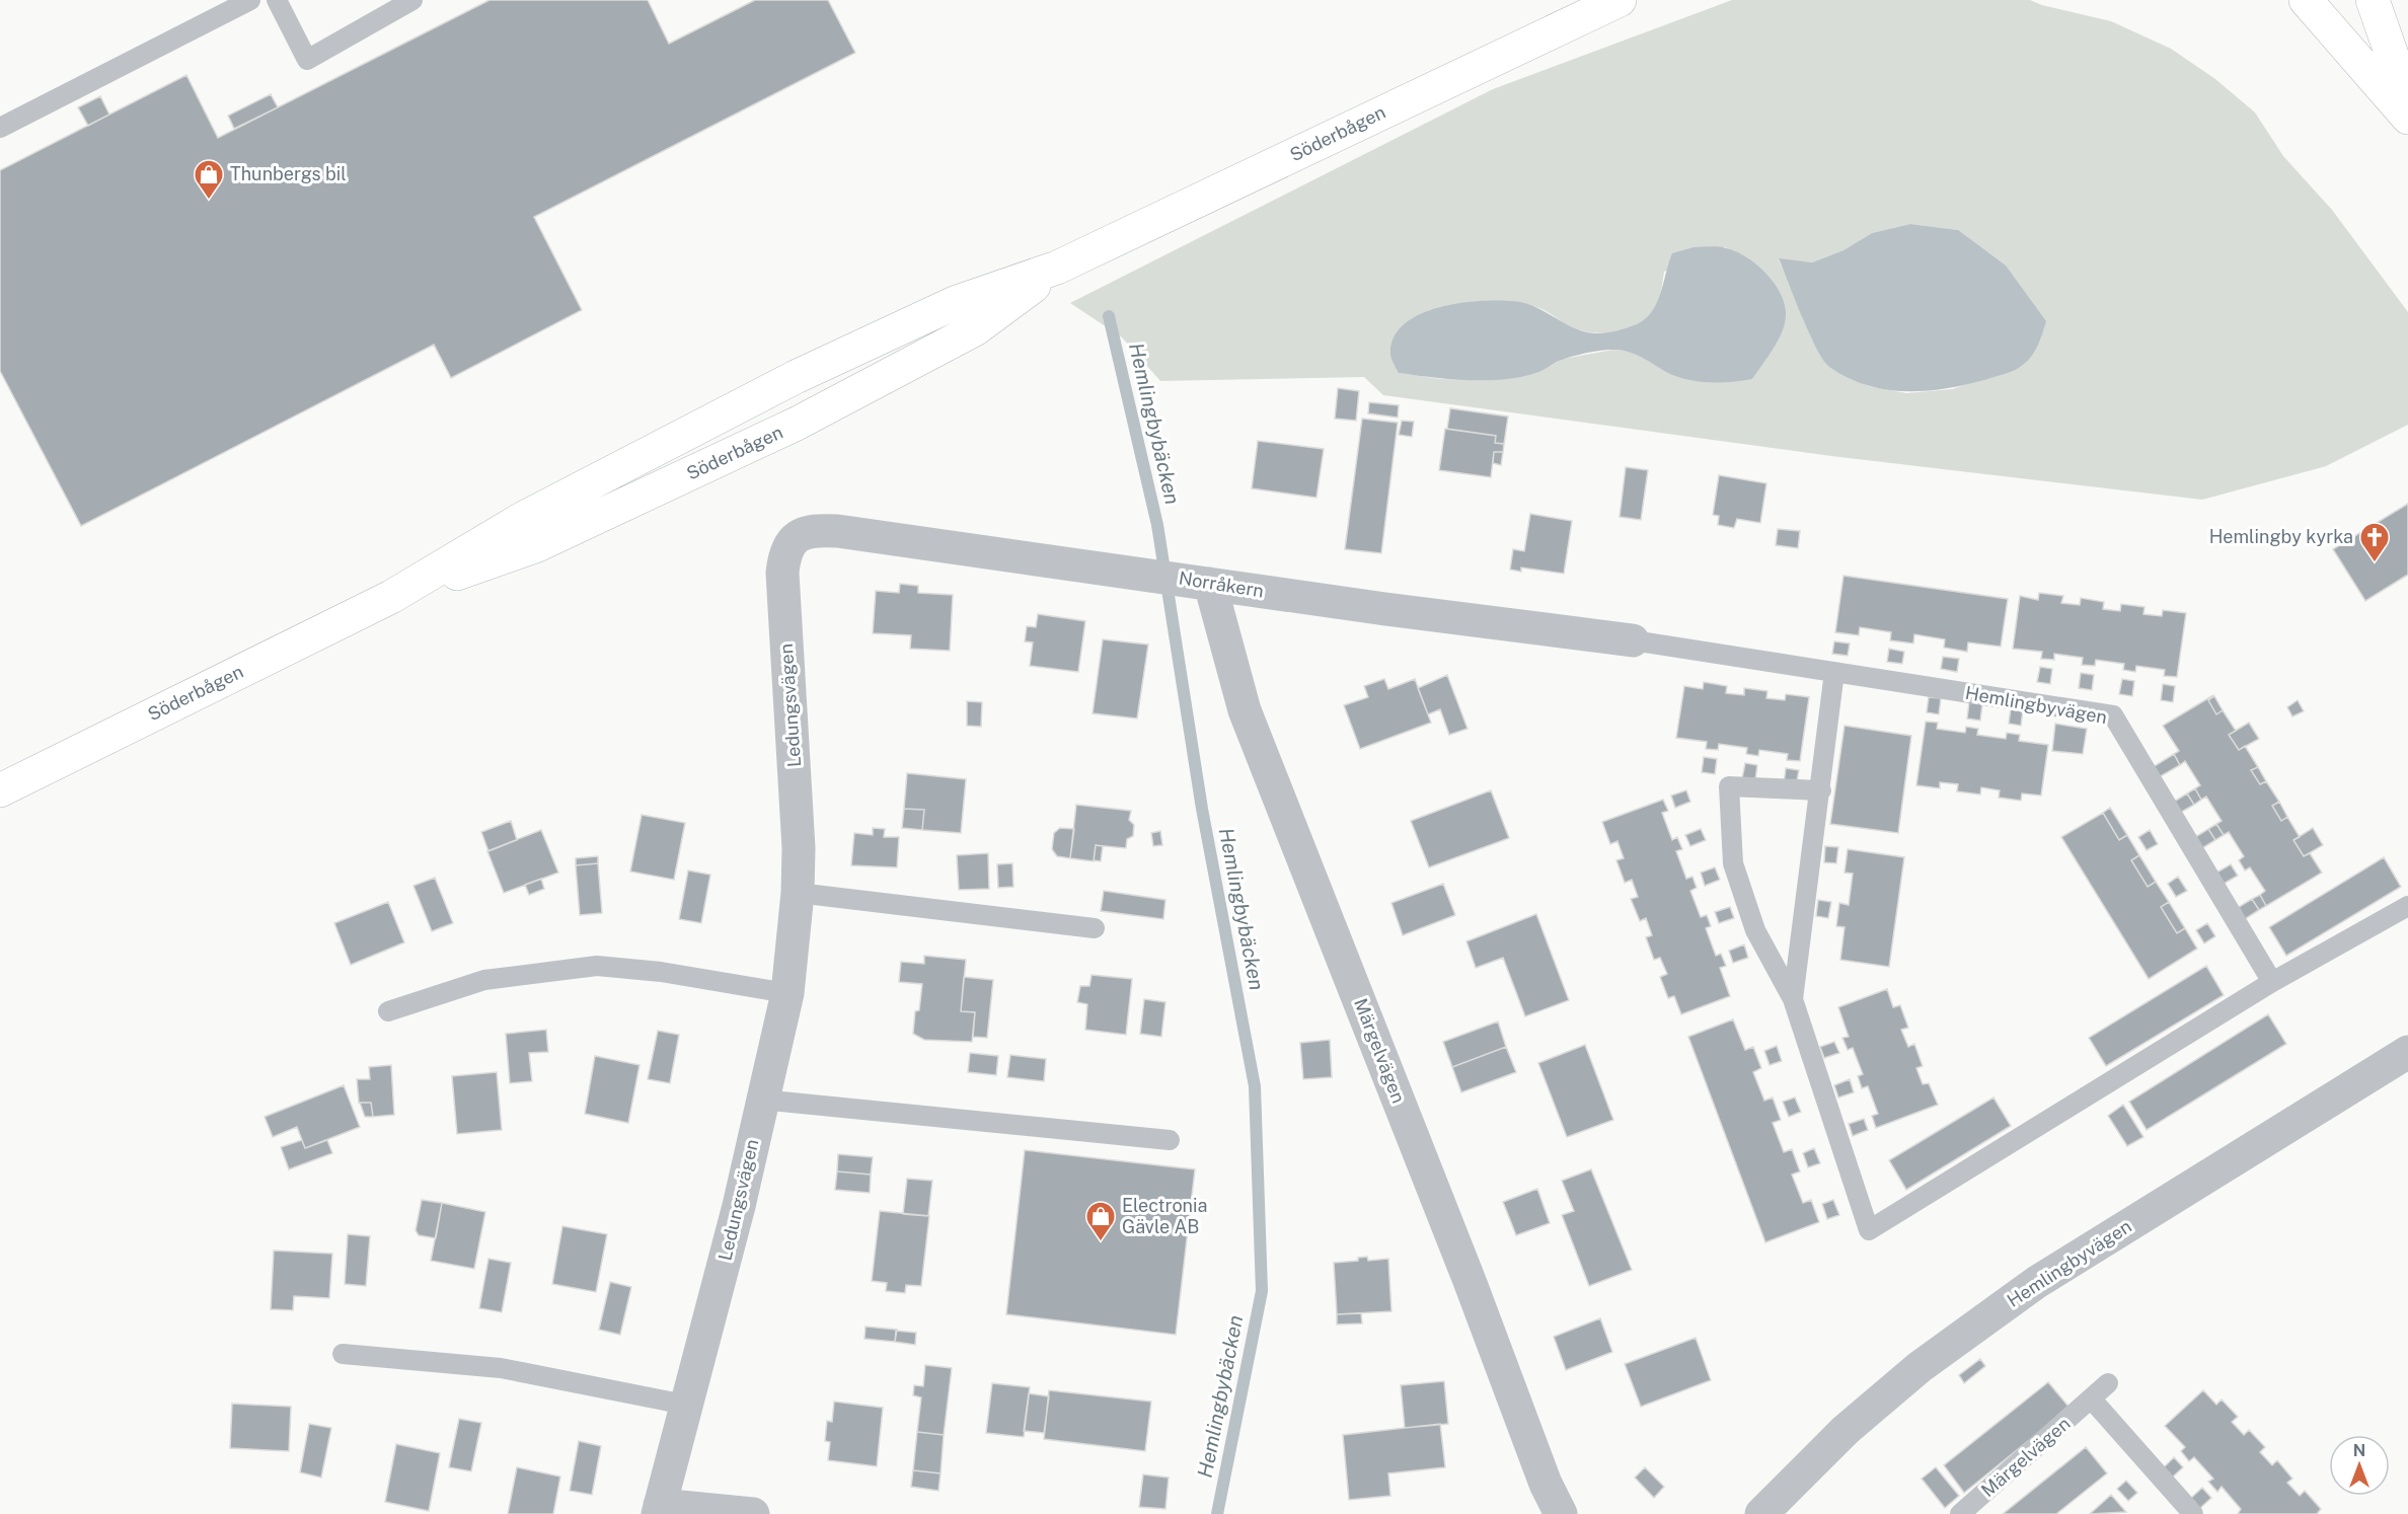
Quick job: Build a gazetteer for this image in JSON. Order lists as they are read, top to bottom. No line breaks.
{"streets":{"main road":["Söderbågen"],"street":["Norråkern","Ledungsvägen","Hemlingbyvägen","Märgelvägen"]},"crossings":[["Norråkern","Ledungsvägen"],["Norråkern","Hemlingbyvägen"],["Norråkern","Märgelvägen"]],"water":["Hemlingbybäcken"],"places":{"shop":["Thunbergs bil","Electronia Gävle AB"],"church":["Hemlingby kyrka"]},"north":"top"}
